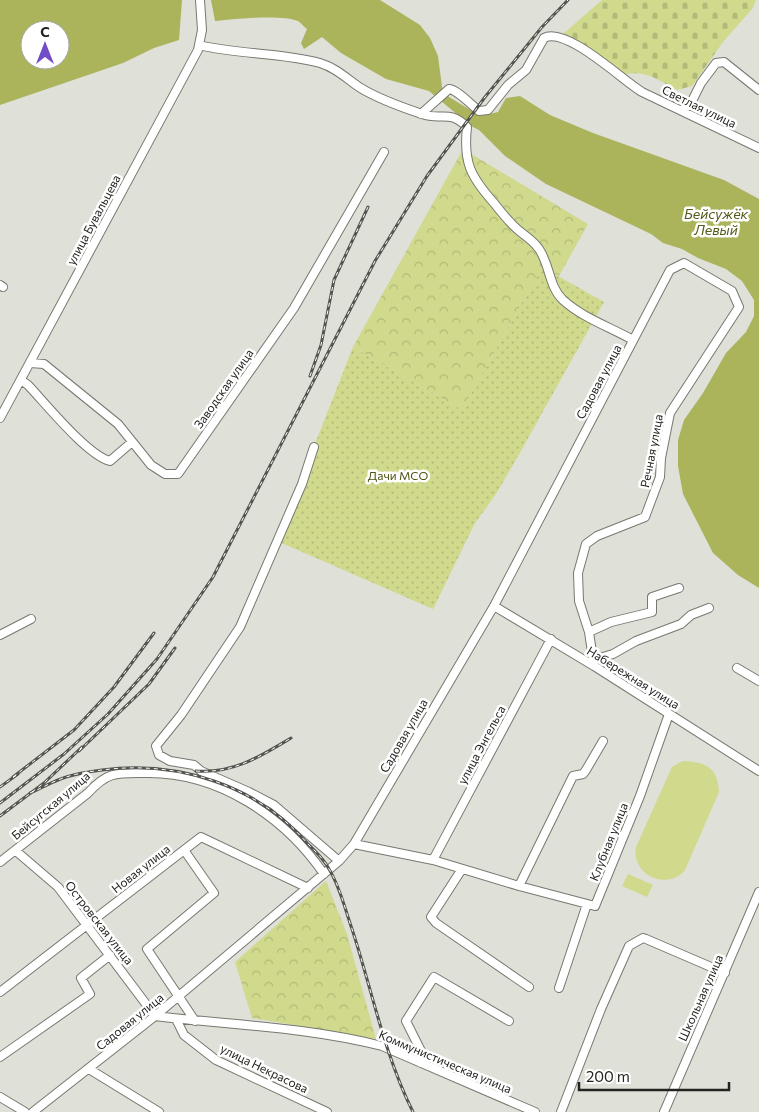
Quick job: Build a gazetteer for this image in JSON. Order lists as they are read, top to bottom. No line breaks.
{"streets":{"street":["Светлая улица","улица Бувальцева","Садовая улица","Заводская улица","Речная улица","Набережная улица","улица Энгельса","Бейсугская улица","Клубная улица","Новая улица","Островская улица","Школьная улица","Коммунистическая улица","улица Некрасова"]},"crossings":[["улица Бувальцева","Заводская улица"],["Садовая улица","Речная улица"],["Садовая улица","Набережная улица"],["Садовая улица","Бейсугская улица"],["Садовая улица","Новая улица"],["Садовая улица","Островская улица"],["Садовая улица","Коммунистическая улица"],["Речная улица","Набережная улица"],["Набережная улица","улица Энгельса"],["Набережная улица","Клубная улица"],["Бейсугская улица","Островская улица"],["Новая улица","Островская улица"],["Островская улица","Коммунистическая улица"],["Коммунистическая улица","улица Некрасова"]],"water":["Бейсужёк Левый"],"parks":["Дачи МСО"],"scale_bar":"200 m","north":"top"}
